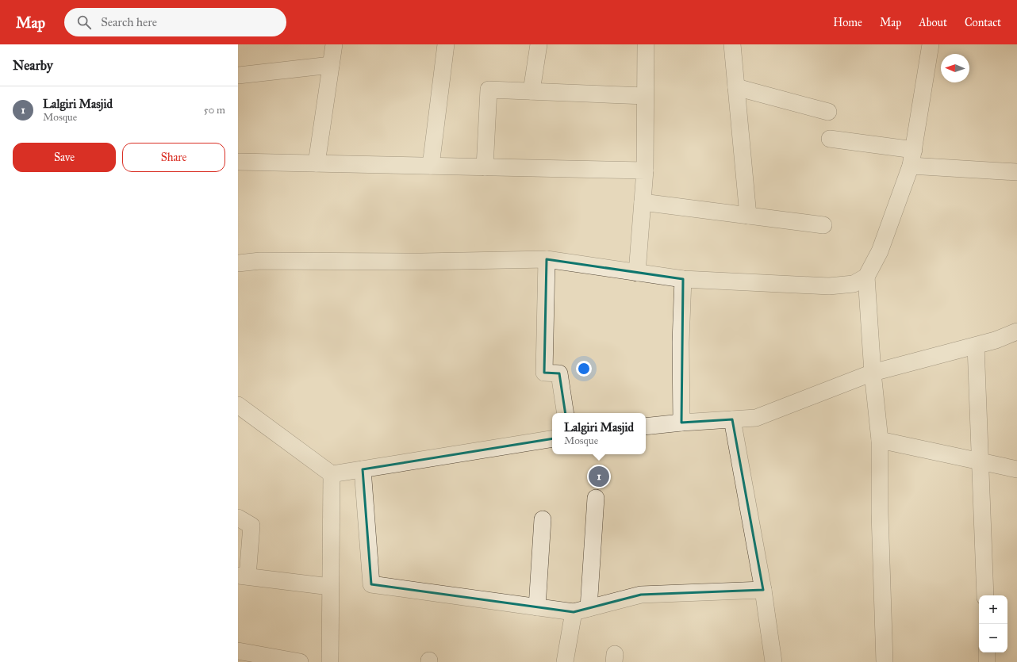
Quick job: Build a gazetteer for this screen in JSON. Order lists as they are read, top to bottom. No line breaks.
{"north":"left","page":{"header":"Map","search":"Search here","nav":["Home","Map","About","Contact"],"heading":"Nearby","list":[{"mark":"1","name":"Lalgiri Masjid","note":"Mosque","value":"50 m"}],"buttons":["Save","Share"],"popup":["Lalgiri Masjid","Mosque"],"pins":"1","map_buttons":["+","−"]}}
